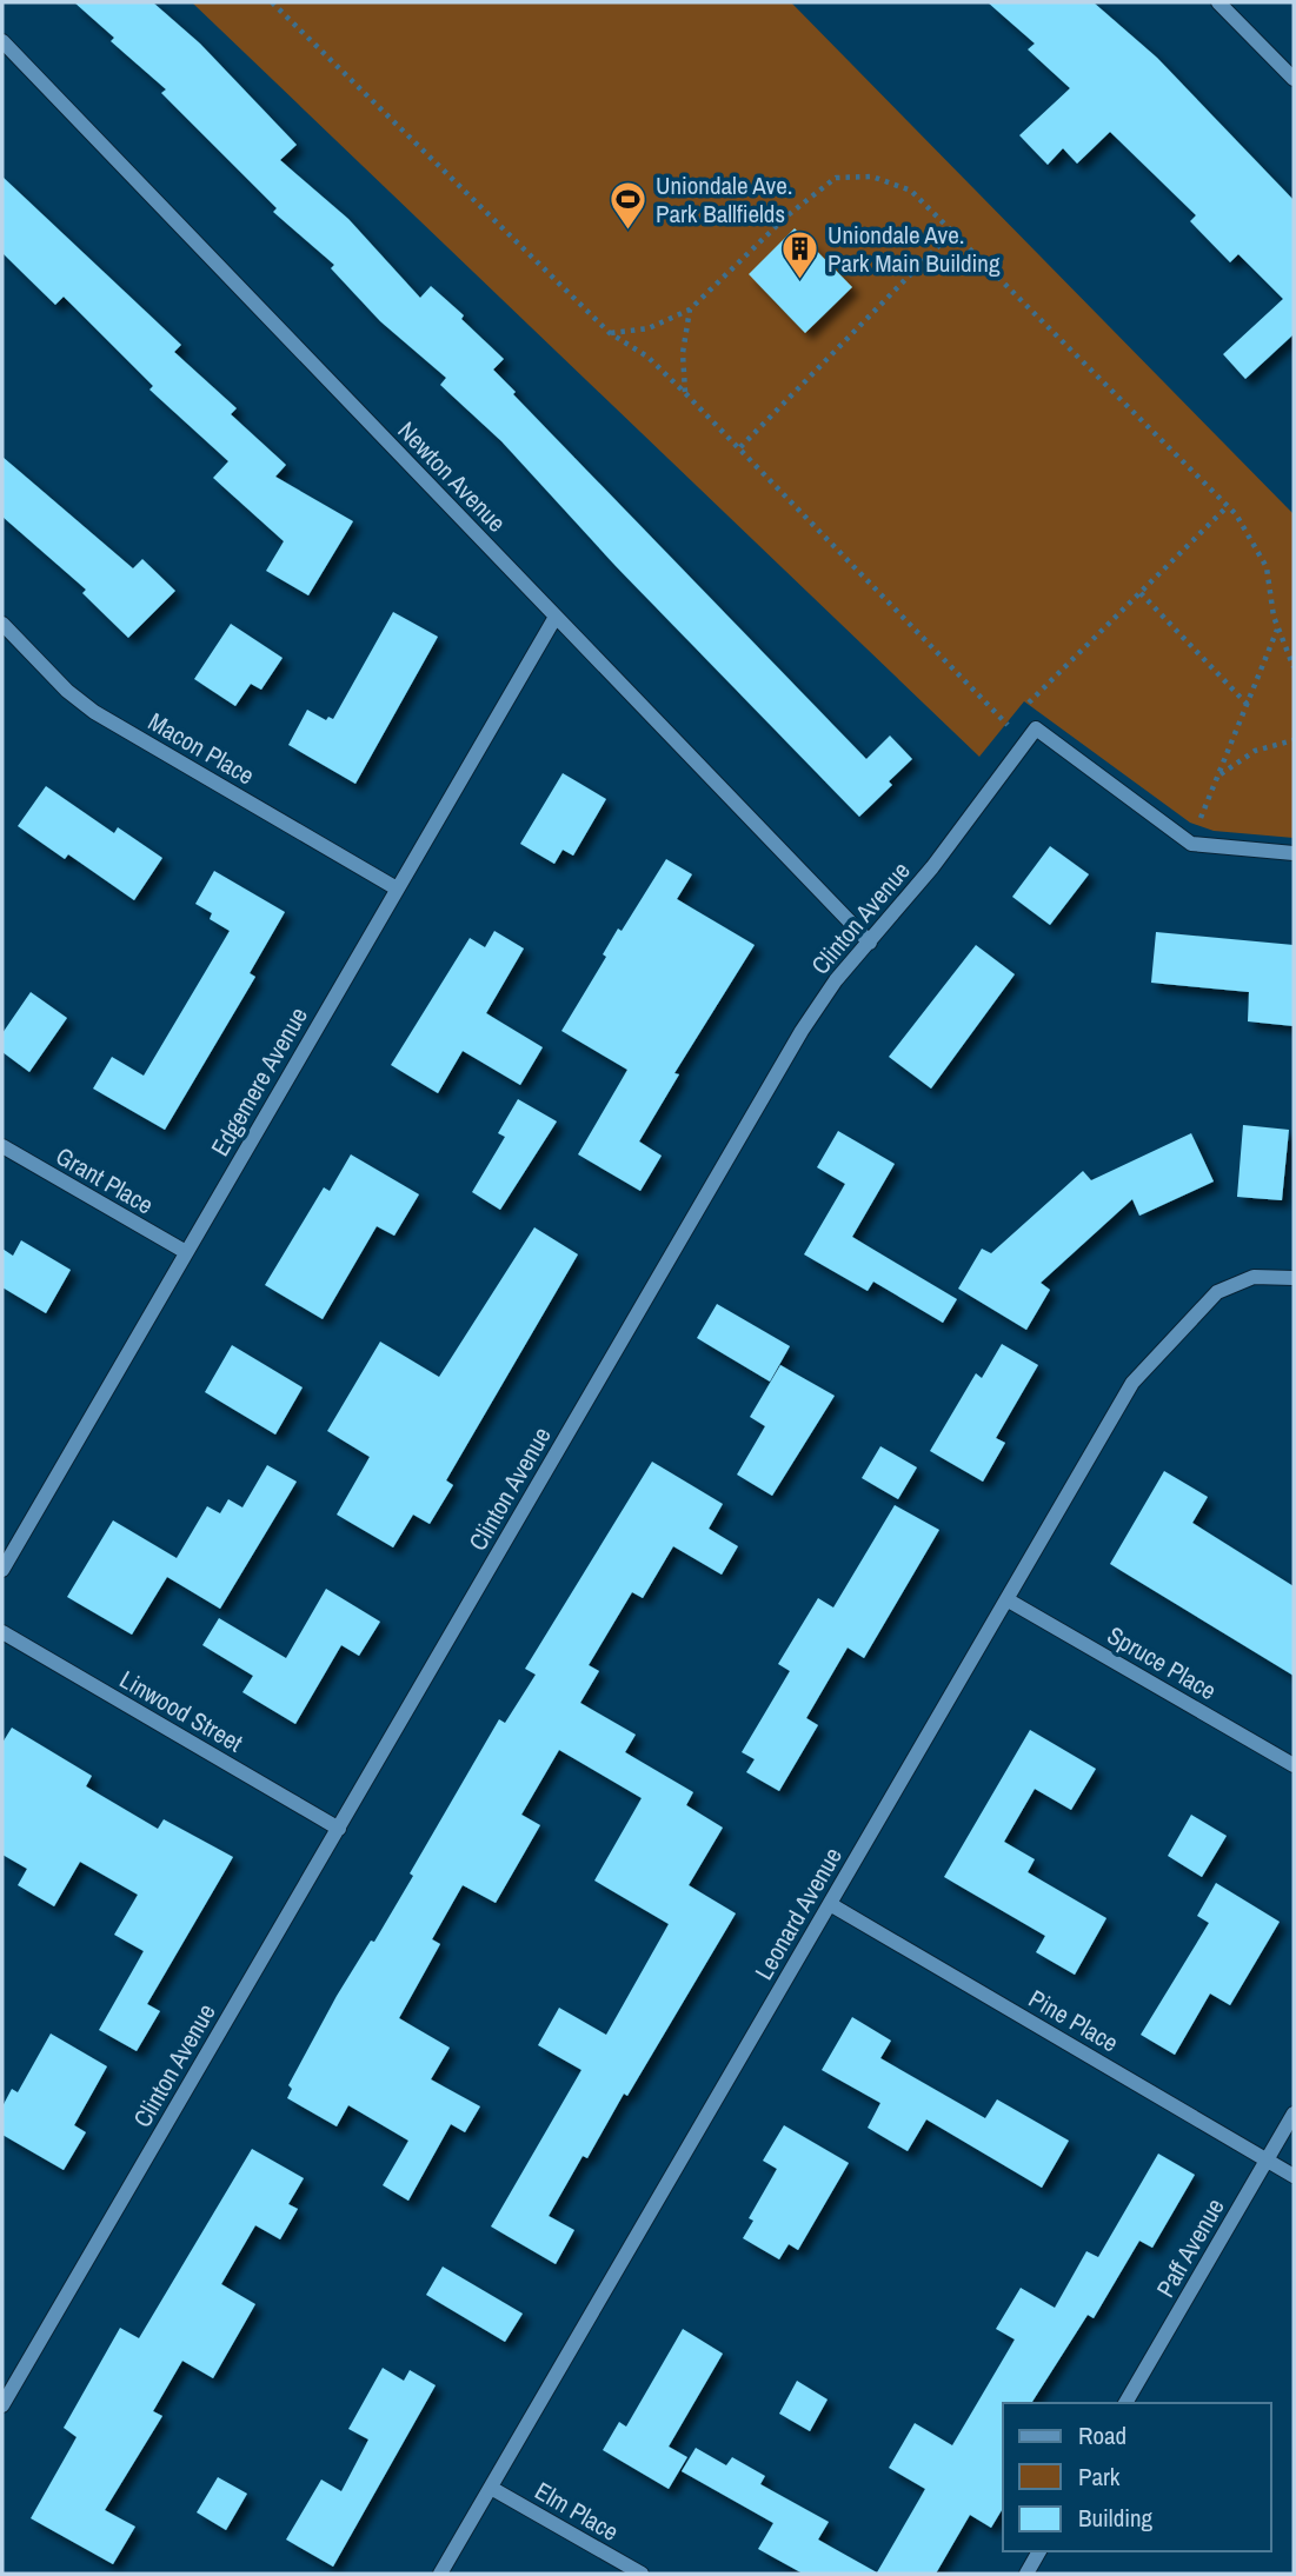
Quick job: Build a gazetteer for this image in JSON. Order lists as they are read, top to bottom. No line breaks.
{"streets":{"street":["Newton Avenue","Macon Place","Clinton Avenue","Edgemere Avenue","Grant Place","Spruce Place","Linwood Street","Leonard Avenue","Pine Place","Paff Avenue","Elm Place"]},"crossings":[["Newton Avenue","Clinton Avenue"],["Newton Avenue","Edgemere Avenue"],["Macon Place","Edgemere Avenue"],["Clinton Avenue","Linwood Street"],["Edgemere Avenue","Grant Place"],["Spruce Place","Leonard Avenue"],["Leonard Avenue","Pine Place"],["Leonard Avenue","Elm Place"],["Pine Place","Paff Avenue"]],"places":{"sports":["Uniondale Ave. Park Ballfields"],"building":["Uniondale Ave. Park Main Building"]},"legend":["Road","Park","Building"]}
